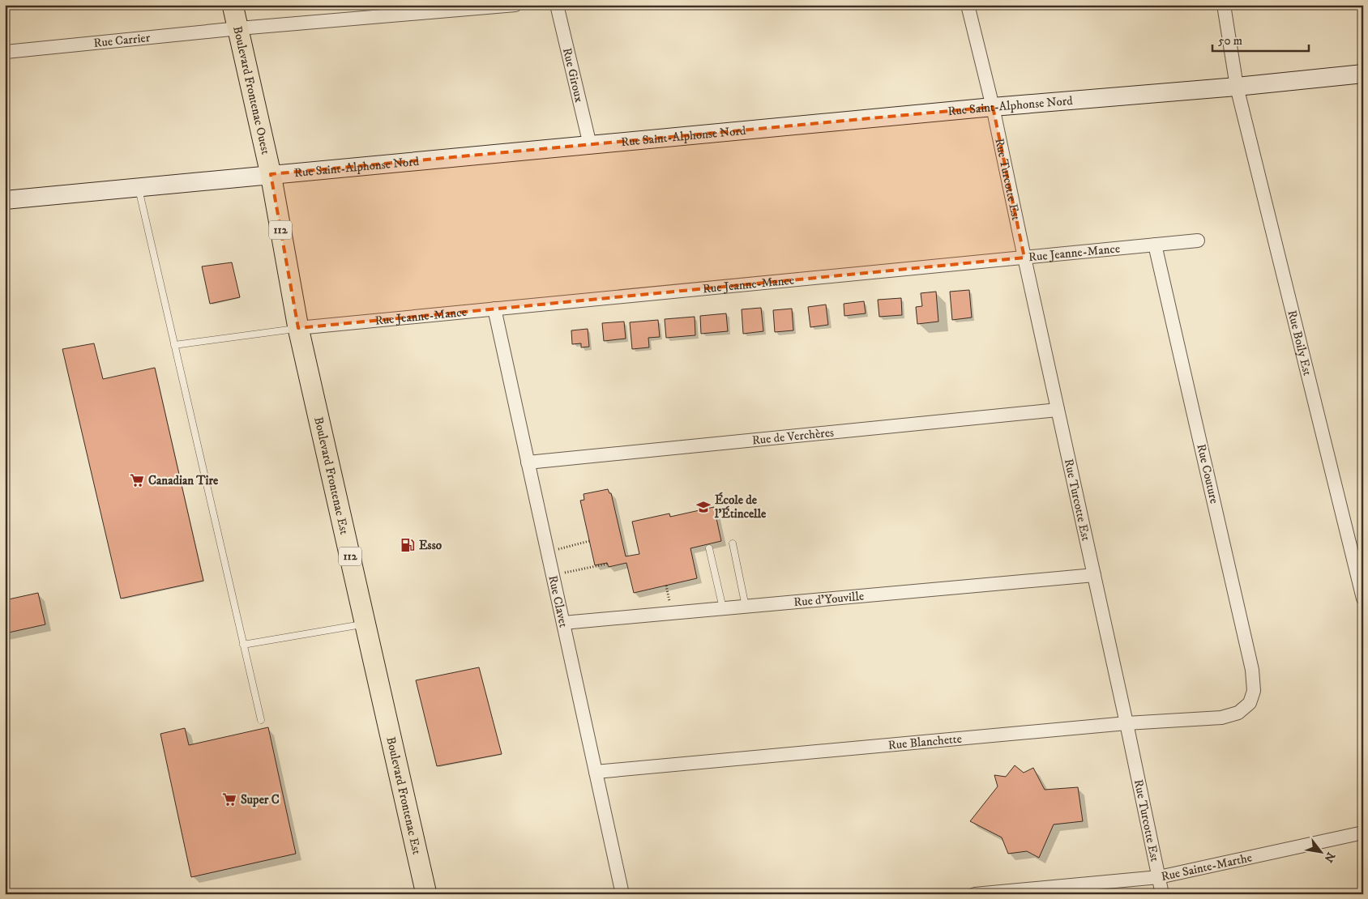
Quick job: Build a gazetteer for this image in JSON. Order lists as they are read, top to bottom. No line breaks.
{"streets":{"main road":["Boulevard Frontenac Ouest","Rue Saint-Alphonse Nord","112","Boulevard Frontenac Est"],"street":["Rue Carrier","Rue Giroux","Rue Turcotte Est","Rue Jeanne-Mance","Rue Boily Est","Rue de Verchères","Rue Couture","Rue d'Youville","Rue Clavet","Rue Blanchette","Rue Sainte-Marthe"]},"crossings":[["Rue Carrier","Boulevard Frontenac Ouest"],["Rue Giroux","Rue Saint-Alphonse Nord"],["Boulevard Frontenac Ouest","Rue Saint-Alphonse Nord"],["Boulevard Frontenac Ouest","Boulevard Frontenac Est"],["Rue Saint-Alphonse Nord","Rue Turcotte Est"],["Rue Saint-Alphonse Nord","Rue Boily Est"],["Rue Saint-Alphonse Nord","Boulevard Frontenac Est"],["Rue Turcotte Est","Rue Jeanne-Mance"],["Rue Turcotte Est","Rue de Verchères"],["Rue Turcotte Est","Rue d'Youville"],["Rue Turcotte Est","Rue Blanchette"],["Rue Turcotte Est","Rue Sainte-Marthe"],["Rue Jeanne-Mance","Rue Couture"],["Rue Jeanne-Mance","Boulevard Frontenac Est"],["Rue Jeanne-Mance","Rue Clavet"],["Rue de Verchères","Rue Clavet"],["Rue Couture","Rue Blanchette"],["Rue d'Youville","Rue Clavet"],["Rue Clavet","Rue Blanchette"]],"places":{"supermarket":["Canadian Tire","Super C"],"school or university":["École de l'Étincelle"],"fuel station":["Esso"]},"scale_bar":"50 m","north":"bottom right"}
